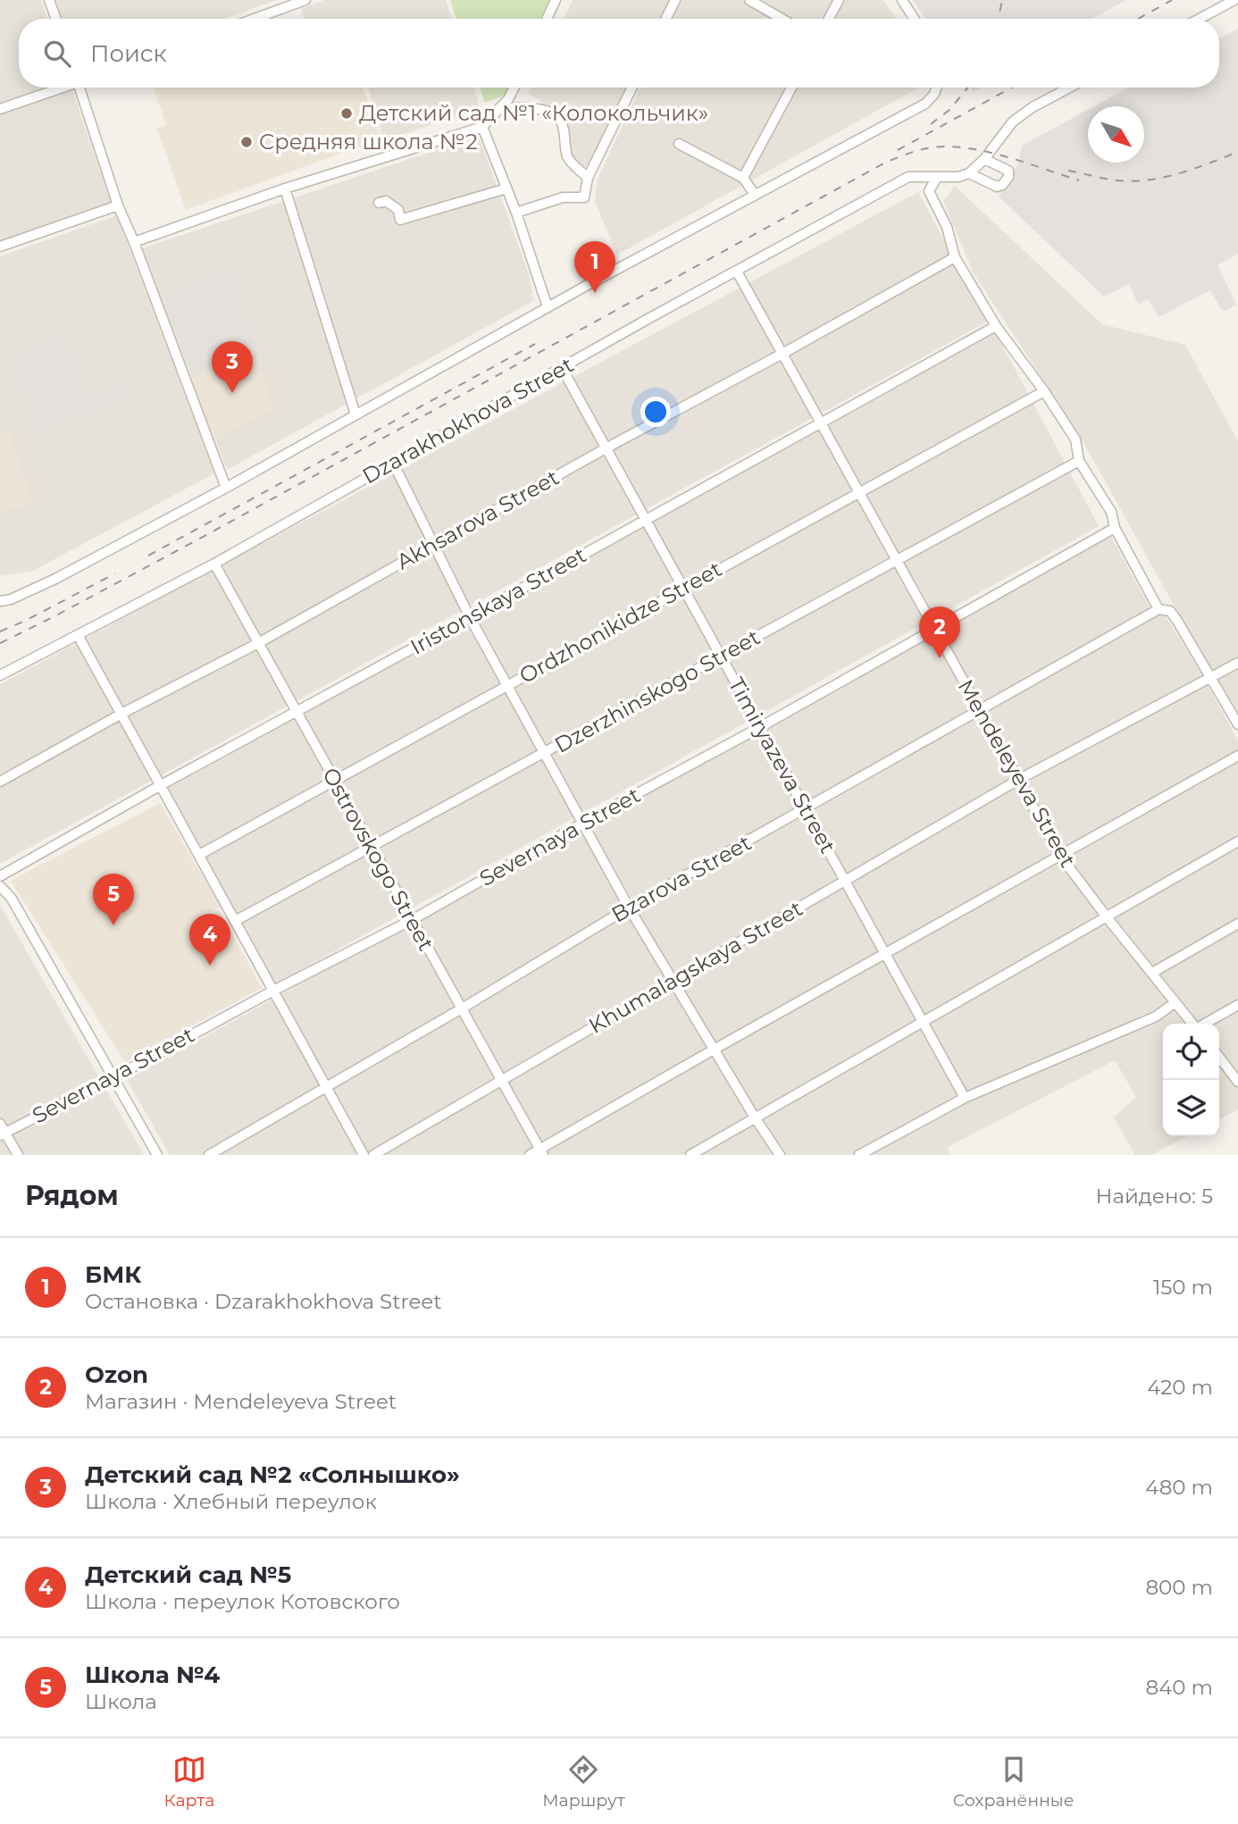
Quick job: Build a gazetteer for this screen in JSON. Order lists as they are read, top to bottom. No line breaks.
{"streets":{"street":["Dzarakhokhova Street","Akhsarova Street","Iristonskaya Street","Ordzhonikidze Street","Dzerzhinskogo Street","Timiryazeva Street","Mendeleyeva Street","Severnaya Street","Ostrovskogo Street","Bzarova Street","Khumalagskaya Street"]},"crossings":[["Dzarakhokhova Street","Timiryazeva Street"],["Dzarakhokhova Street","Mendeleyeva Street"],["Dzarakhokhova Street","Ostrovskogo Street"],["Akhsarova Street","Timiryazeva Street"],["Akhsarova Street","Mendeleyeva Street"],["Akhsarova Street","Ostrovskogo Street"],["Iristonskaya Street","Timiryazeva Street"],["Iristonskaya Street","Mendeleyeva Street"],["Iristonskaya Street","Ostrovskogo Street"],["Ordzhonikidze Street","Timiryazeva Street"],["Ordzhonikidze Street","Mendeleyeva Street"],["Ordzhonikidze Street","Ostrovskogo Street"],["Dzerzhinskogo Street","Timiryazeva Street"],["Dzerzhinskogo Street","Mendeleyeva Street"],["Dzerzhinskogo Street","Ostrovskogo Street"],["Timiryazeva Street","Severnaya Street"],["Timiryazeva Street","Bzarova Street"],["Timiryazeva Street","Khumalagskaya Street"],["Mendeleyeva Street","Severnaya Street"],["Mendeleyeva Street","Bzarova Street"],["Mendeleyeva Street","Khumalagskaya Street"],["Severnaya Street","Ostrovskogo Street"],["Ostrovskogo Street","Bzarova Street"],["Ostrovskogo Street","Khumalagskaya Street"]],"places":["Детский сад №1 «Колокольчик»","Средняя школа №2"],"north":"bottom right","page":{"search":"Поиск","pins":["1","3","2","5","4"],"heading":["Рядом","Найдено: 5"],"list":[{"mark":"1","name":"БМК","note":"Остановка · Dzarakhokhova Street","value":"150 m"},{"mark":"2","name":"Ozon","note":"Магазин · Mendeleyeva Street","value":"420 m"},{"mark":"3","name":"Детский сад №2 «Солнышко»","note":"Школа · Хлебный переулок","value":"480 m"},{"mark":"4","name":"Детский сад №5","note":"Школа · переулок Котовского","value":"800 m"},{"mark":"5","name":"Школа №4","note":"Школа","value":"840 m"}],"nav":["Карта","Маршрут","Сохранённые"]}}
